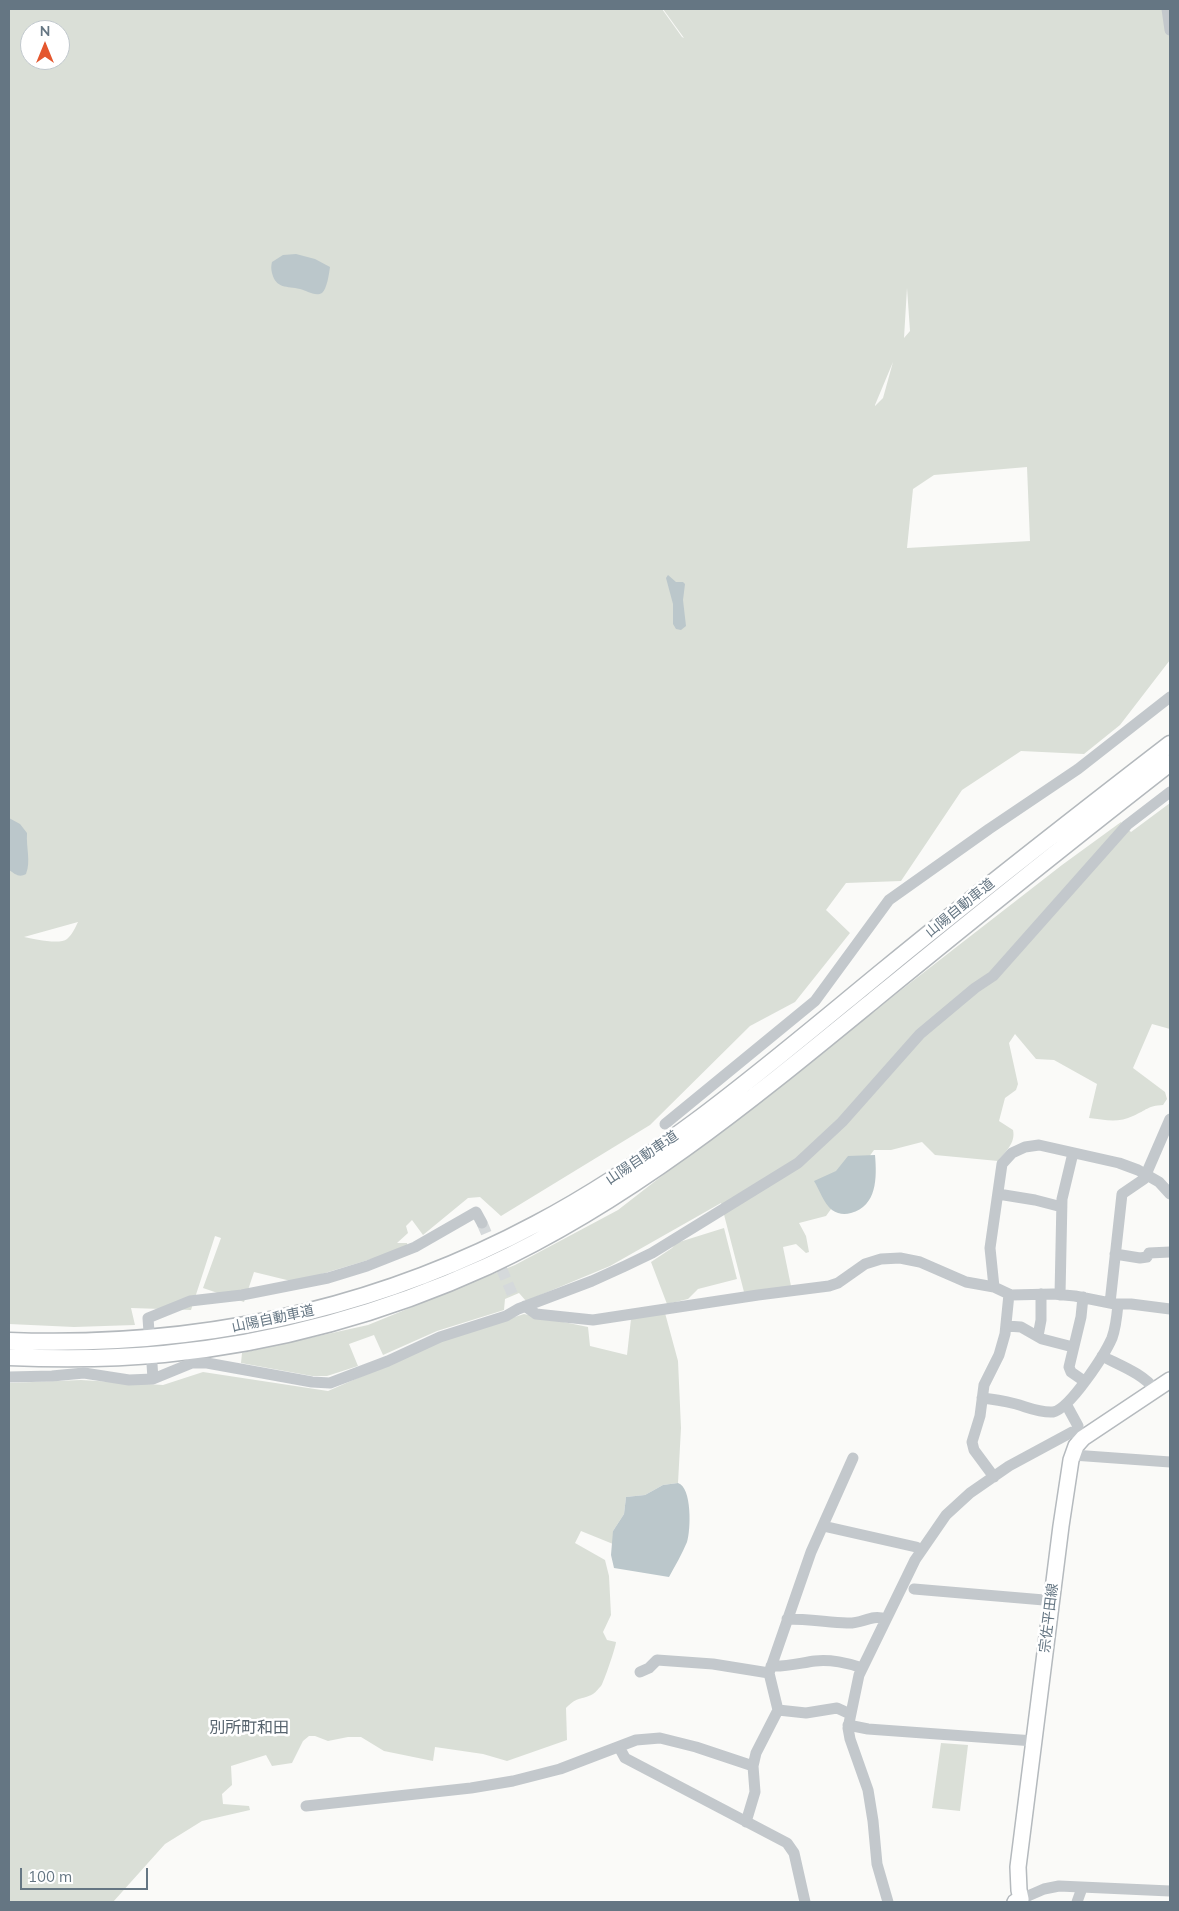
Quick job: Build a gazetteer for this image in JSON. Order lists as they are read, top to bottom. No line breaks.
{"streets":{"highway":["山陽自動車道"],"main road":["宗佐平田線"]},"districts":["別所町和田"],"scale_bar":"100 m","north":"top"}
